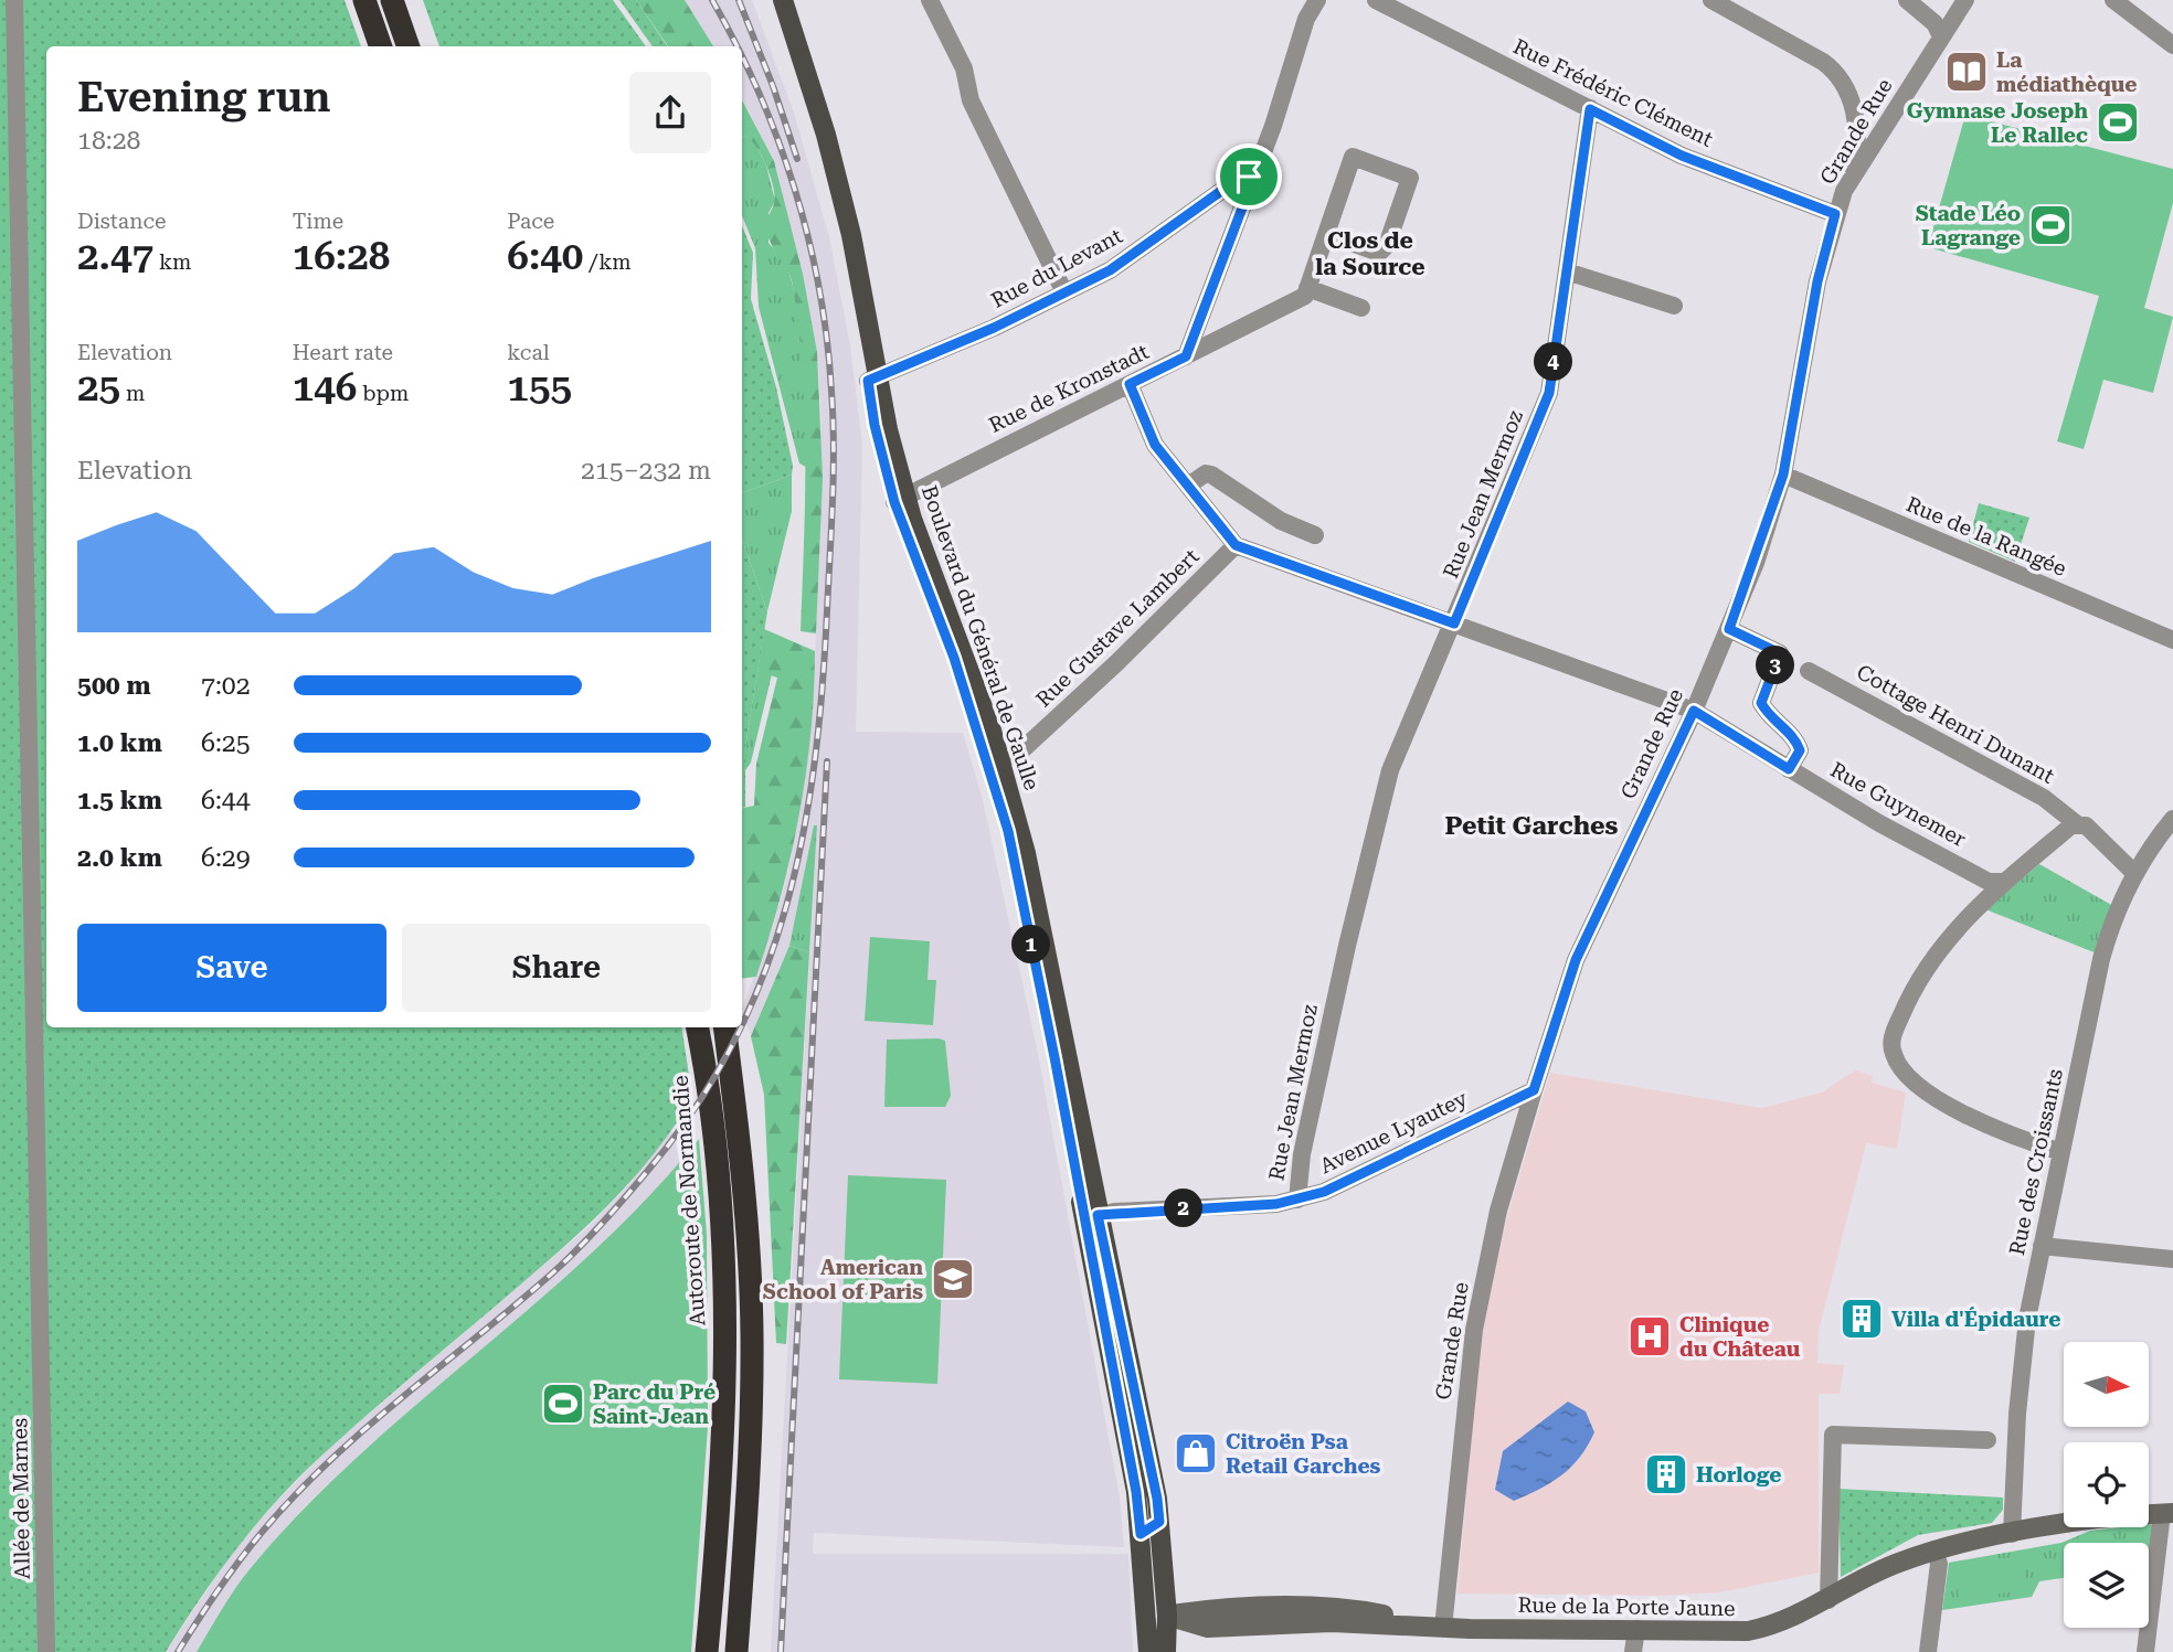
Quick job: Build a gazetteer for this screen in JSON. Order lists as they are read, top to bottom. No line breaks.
{"streets":{"highway":["Autoroute de Normandie"],"main road":["Boulevard du Général de Gaulle","Rue de la Porte Jaune"],"street":["Rue Frédéric Clément","Grande Rue","Rue du Levant","Rue de Kronstadt","Rue Jean Mermoz","Rue de la Rangée","Rue Gustave Lambert","Cottage Henri Dunant","Rue Guynemer","Avenue Lyautey","Rue des Croissants","Allée de Marnes"]},"crossings":[["Rue Frédéric Clément","Grande Rue"],["Rue Frédéric Clément","Rue Jean Mermoz"],["Grande Rue","Rue de la Rangée"],["Grande Rue","Rue Guynemer"],["Grande Rue","Avenue Lyautey"],["Grande Rue","Rue de la Porte Jaune"],["Rue du Levant","Boulevard du Général de Gaulle"],["Rue de Kronstadt","Boulevard du Général de Gaulle"],["Rue Jean Mermoz","Rue Guynemer"],["Rue Jean Mermoz","Avenue Lyautey"],["Rue Gustave Lambert","Boulevard du Général de Gaulle"],["Rue Gustave Lambert","Rue Guynemer"],["Boulevard du Général de Gaulle","Avenue Lyautey"],["Boulevard du Général de Gaulle","Rue de la Porte Jaune"],["Cottage Henri Dunant","Rue des Croissants"],["Rue des Croissants","Rue de la Porte Jaune"]],"districts":["Clos de la Source","Petit Garches"],"places":{"library":["La médiathèque"],"sports":["Gymnase Joseph Le Rallec","Stade Léo Lagrange","Parc du Pré Saint-Jean"],"school or university":["American School of Paris"],"building":["Villa d'Épidaure","Horloge"],"hospital":["Clinique du Château"],"shop":["Citroën Psa Retail Garches"]},"north":"right","page":{"heading":["Evening run","18:28"],"stats":[["Distance","2.47 km"],["Time","16:28"],["Pace","6:40 /km"],["Elevation","25 m"],["Heart rate","146 bpm"],["kcal","155"]],"pins":["4","3","1","2"],"chart":["Elevation","215–232 m"],"list":[{"name":"500 m","note":"7:02"},{"name":"1.0 km","note":"6:25"},{"name":"1.5 km","note":"6:44"},{"name":"2.0 km","note":"6:29"}],"buttons":["Save","Share"]}}
